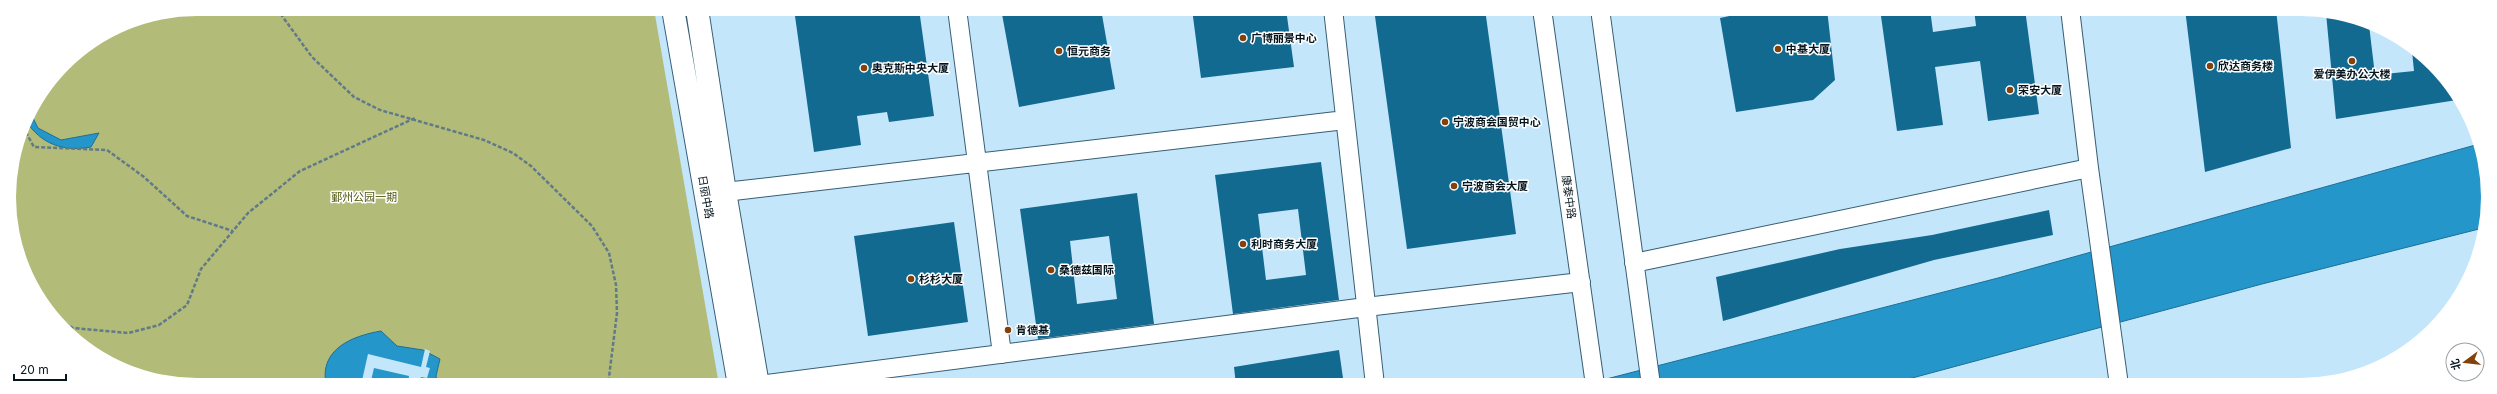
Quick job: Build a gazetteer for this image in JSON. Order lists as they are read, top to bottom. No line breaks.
{"streets":{"main road":["日丽中路"],"street":["康泰中路"]},"parks":["鄞州公园一期"],"places":["广博丽景中心","中基大厦","恒元商务","爱伊美办公大楼","欣达商务楼","奥克斯中央大厦","荣安大厦","宁波商会国贸中心","宁波商会大厦","利时商务大厦","桑德兹国际","杉杉大厦","肯德基"],"scale_bar":"20 m","north":"left"}
